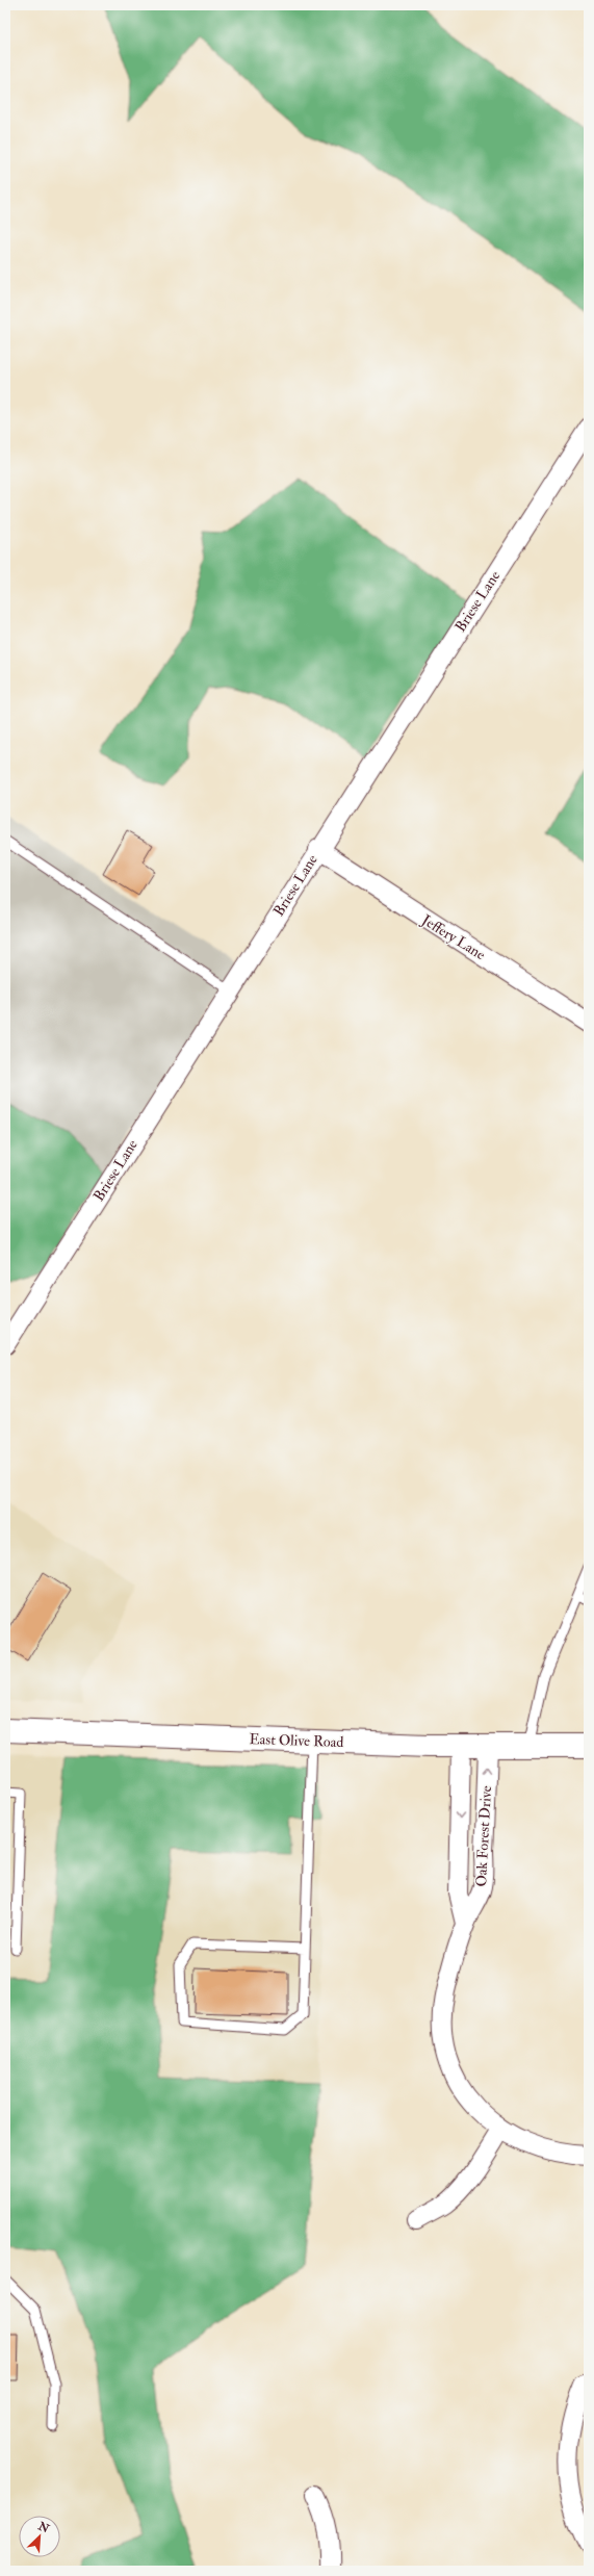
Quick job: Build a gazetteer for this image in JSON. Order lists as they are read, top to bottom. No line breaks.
{"streets":{"street":["Briese Lane","Jeffery Lane","East Olive Road","Oak Forest Drive"]},"crossings":[["Briese Lane","Jeffery Lane"],["East Olive Road","Oak Forest Drive"]],"north":"top right"}
